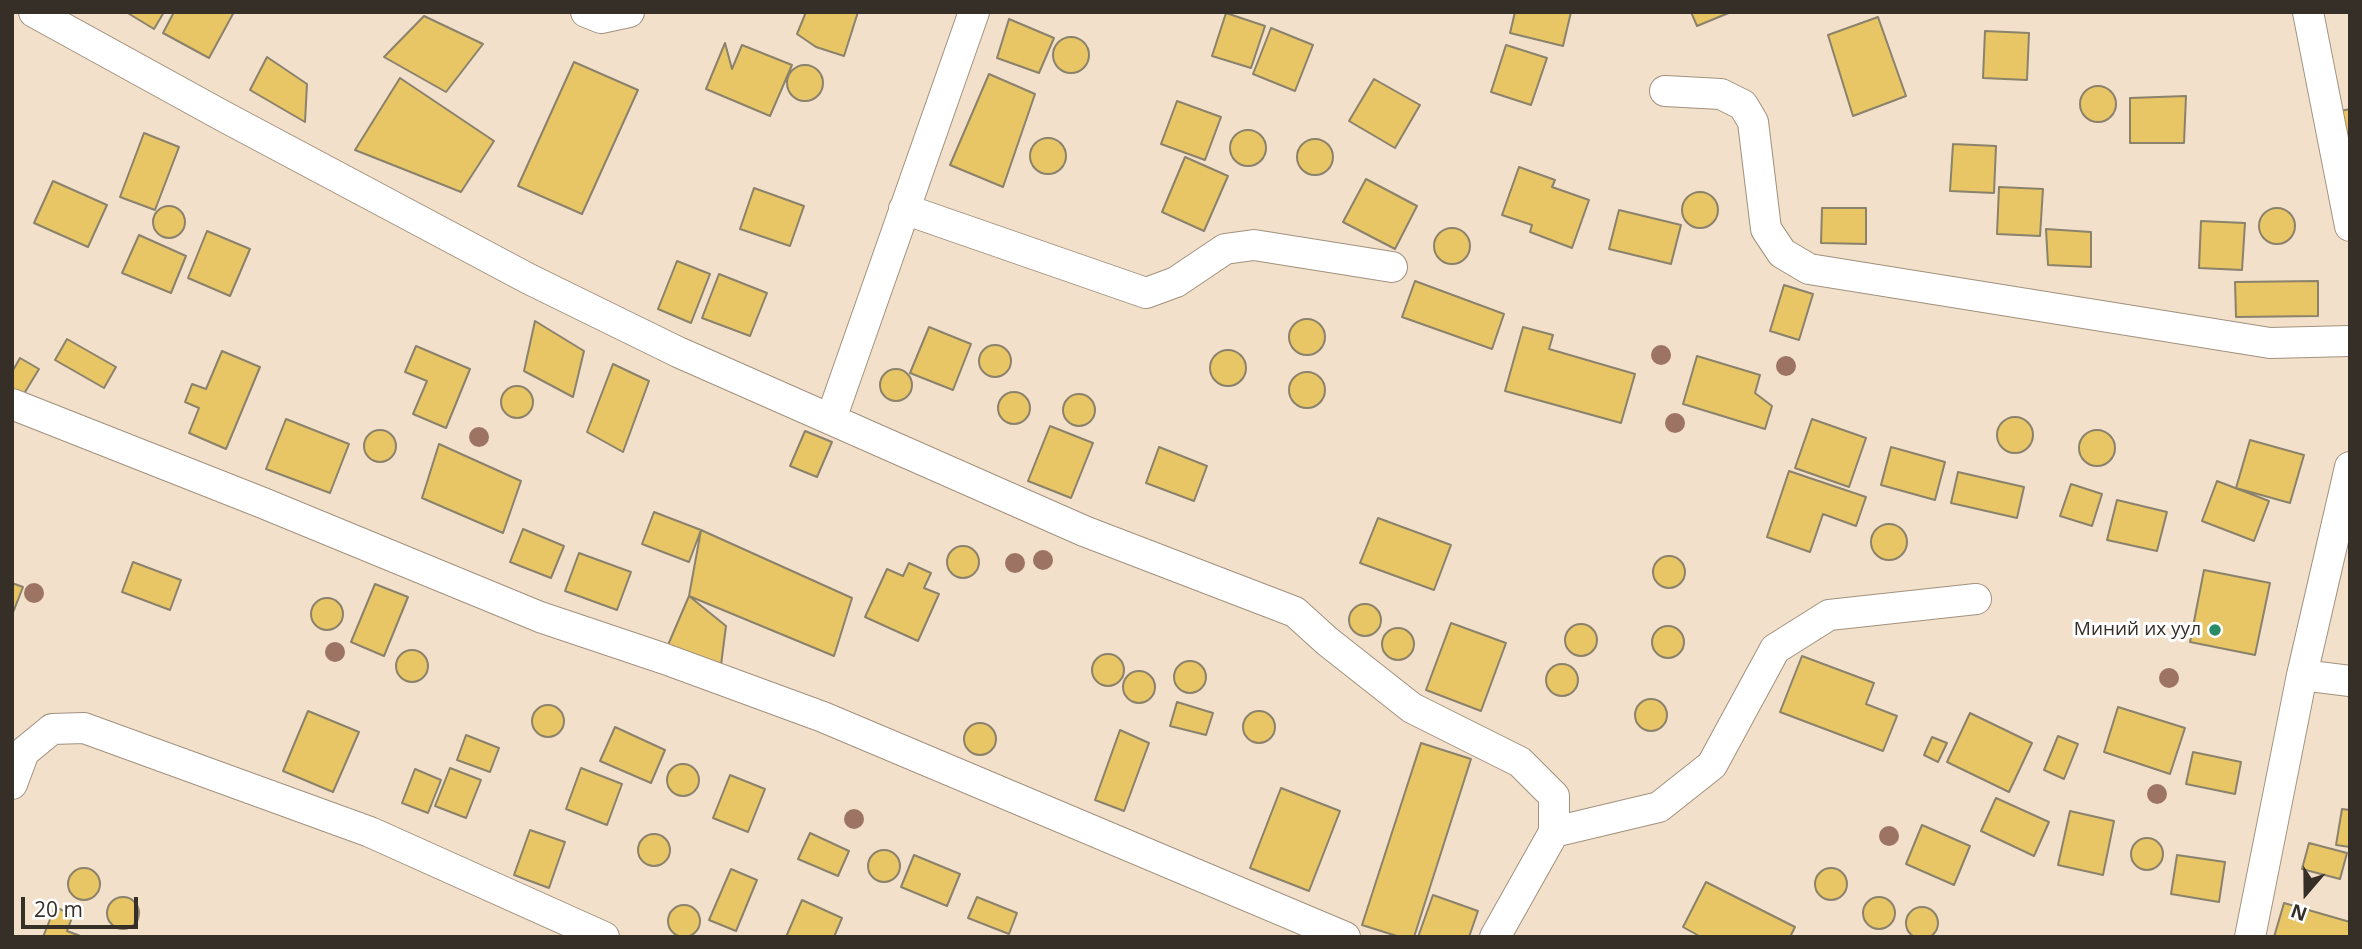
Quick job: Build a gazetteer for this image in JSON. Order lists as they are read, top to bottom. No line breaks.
{"places":["Миний их уул"],"scale_bar":"20 m","north":"bottom"}
